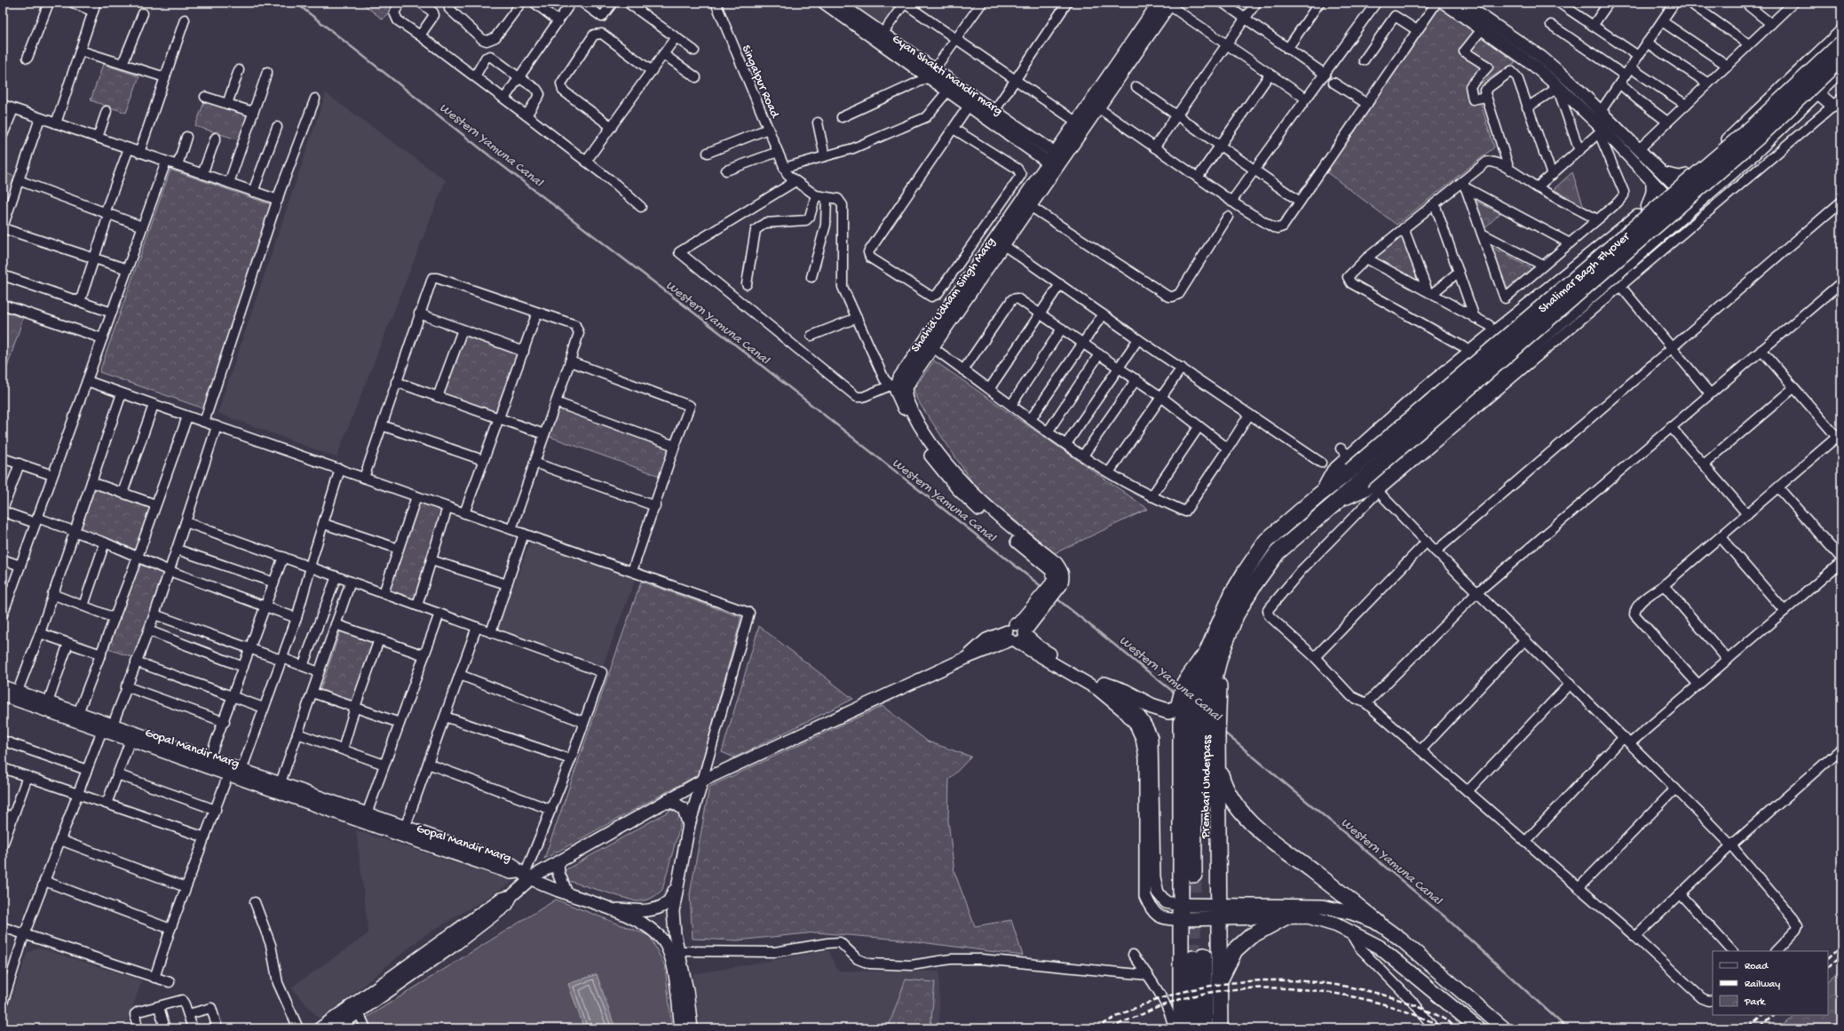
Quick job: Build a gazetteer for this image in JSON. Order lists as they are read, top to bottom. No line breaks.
{"streets":{"main road":["Shalimar Bagh Flyover","Prembari Underpass"],"street":["Gyan Shakti Mandir marg","Singalpur Road","Shahid Udham Singh Marg","Gopal Mandir Marg"]},"crossings":[["Gyan Shakti Mandir marg","Shahid Udham Singh Marg"]],"water":["Western Yamuna Canal"],"legend":["Road","Railway","Park"]}
